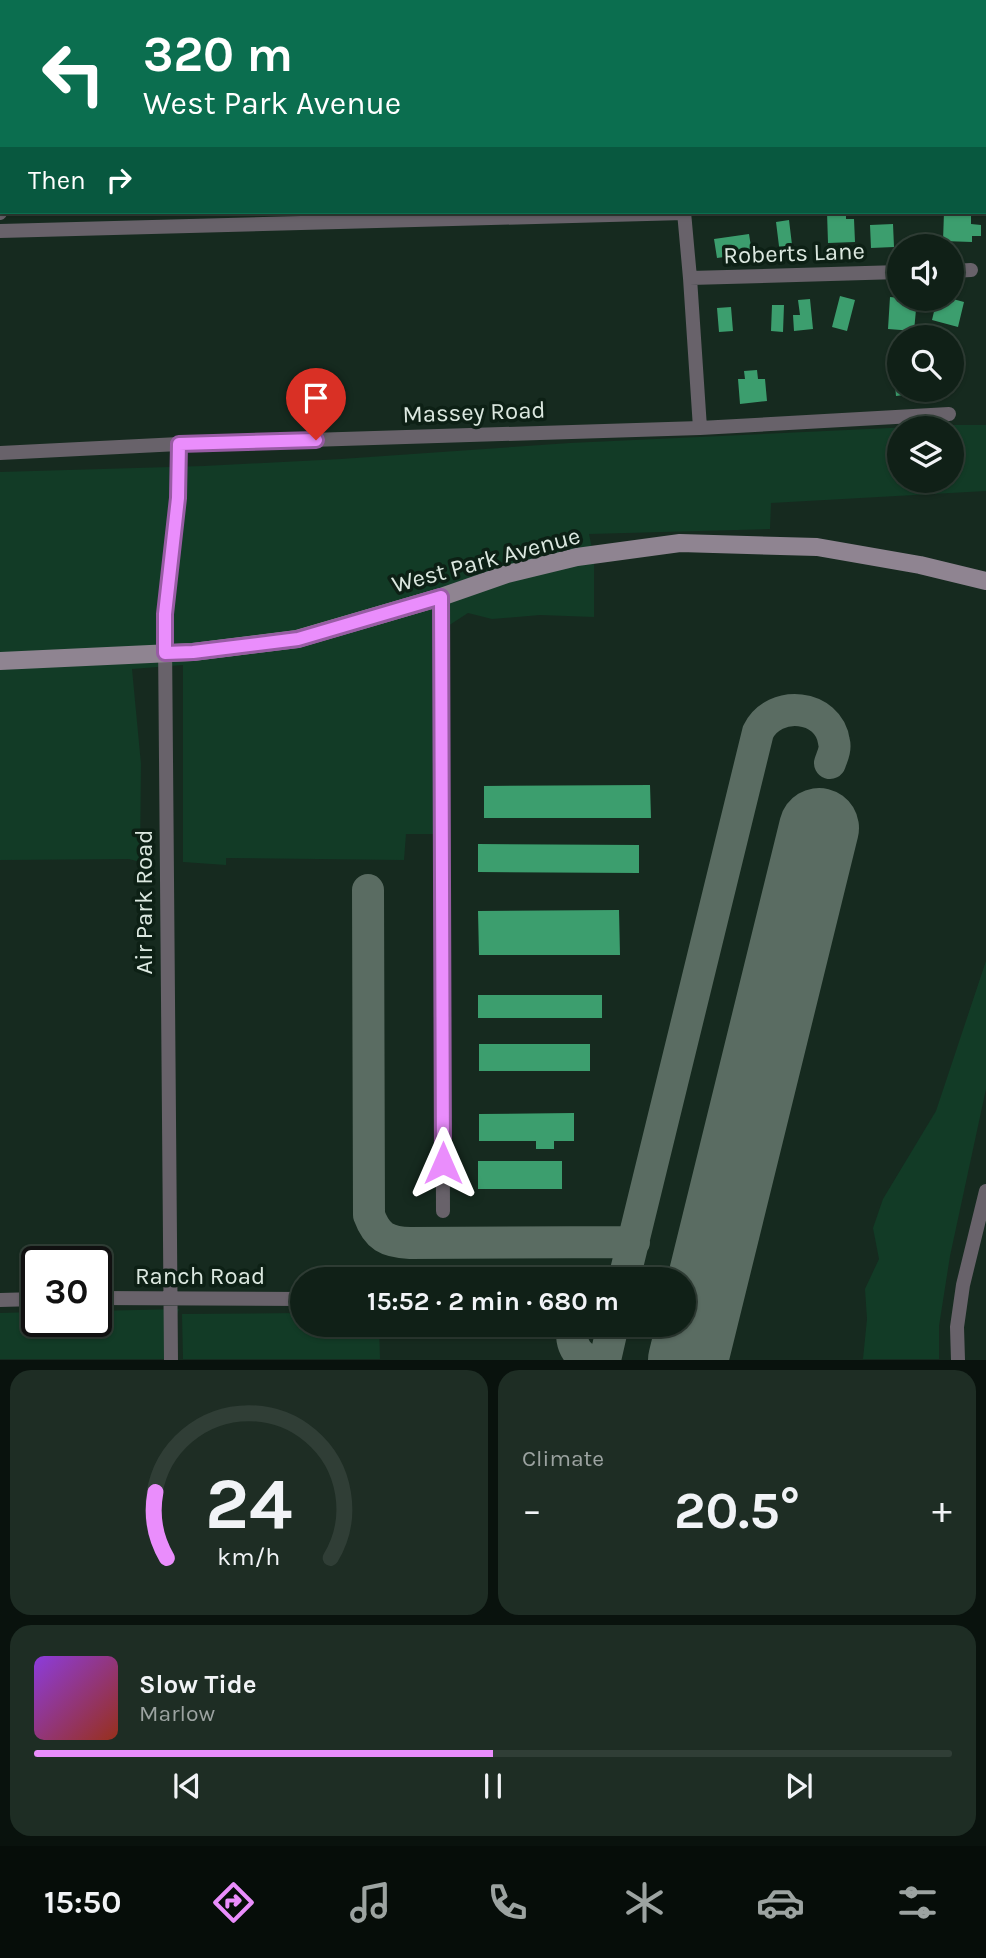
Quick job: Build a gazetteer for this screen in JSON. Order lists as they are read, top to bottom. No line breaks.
{"streets":{"street":["Roberts Lane","Massey Road","West Park Avenue","Air Park Road","Ranch Road"]},"crossings":[["Massey Road","Air Park Road"],["West Park Avenue","Air Park Road"],["Air Park Road","Ranch Road"]],"page":{"turn":["320 m","West Park Avenue"],"then":"Then","limit":"30","trip":"15:52 · 2 min · 680 m","tile":"Climate","heat":["−","20.5°","+"],"song":["Slow Tide","Marlow"],"tabs":"15:50","gauge":["24","km/h"]}}
